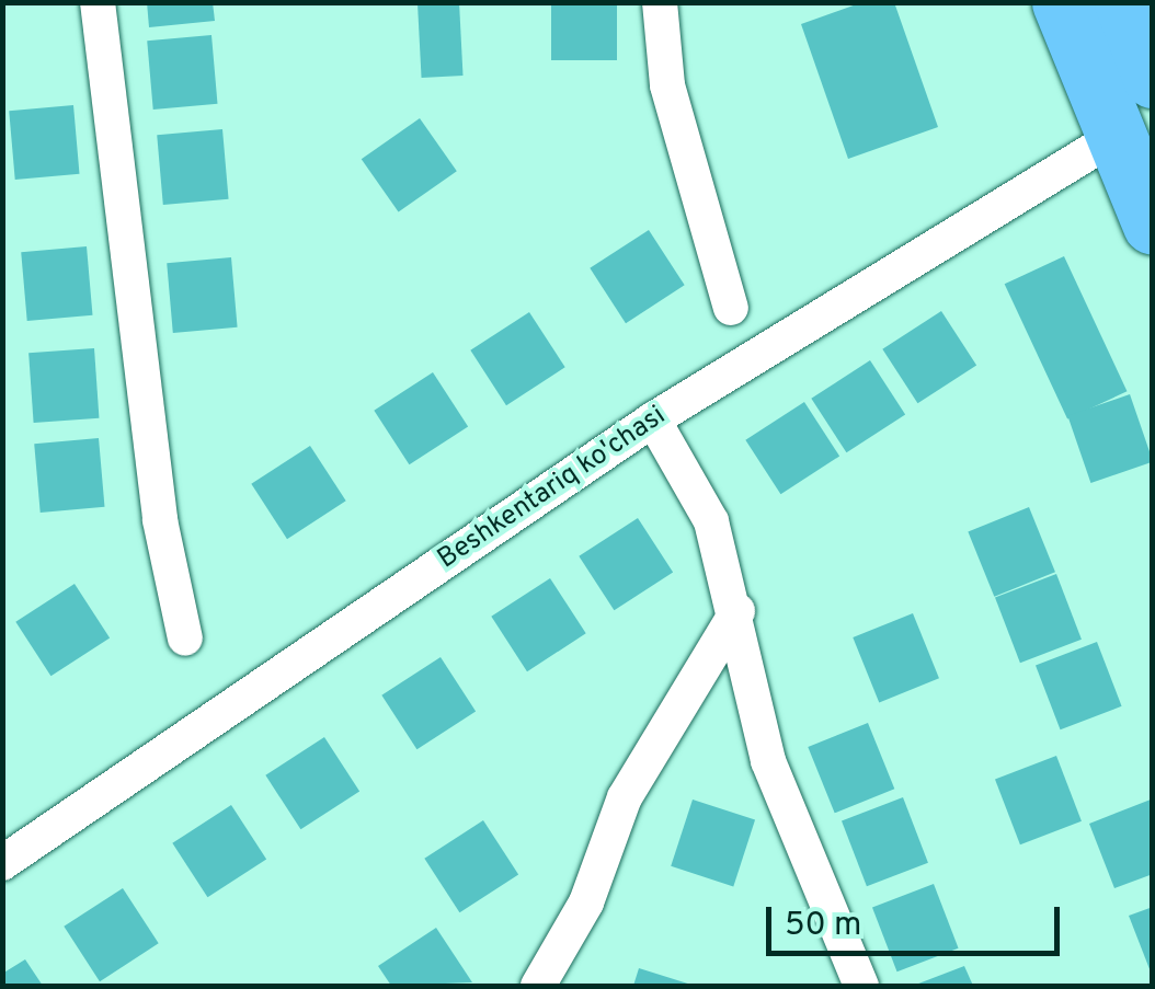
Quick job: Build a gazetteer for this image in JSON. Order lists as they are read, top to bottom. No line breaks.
{"streets":{"street":["Beshkentariq ko'chasi"]},"scale_bar":"50 m"}
